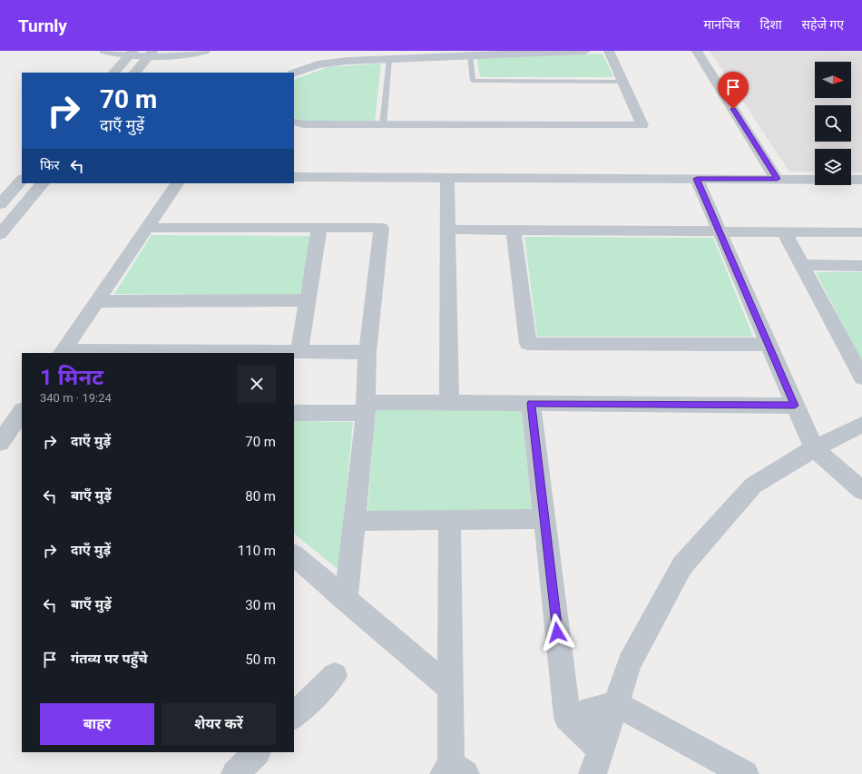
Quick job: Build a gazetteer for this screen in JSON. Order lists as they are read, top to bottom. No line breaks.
{"north":"right","page":{"header":"Turnly","nav":["मानचित्र","दिशा","सहेजे गए"],"turn":["70 m","दाएँ मुड़ें"],"then":"फिर","heading":["1 मिनट","340 m · 19:24"],"list":[{"name":"दाएँ मुड़ें","value":"70 m"},{"name":"बाएँ मुड़ें","value":"80 m"},{"name":"दाएँ मुड़ें","value":"110 m"},{"name":"बाएँ मुड़ें","value":"30 m"},{"name":"गंतव्य पर पहुँचे","value":"50 m"}],"buttons":["बाहर","शेयर करें"]}}
